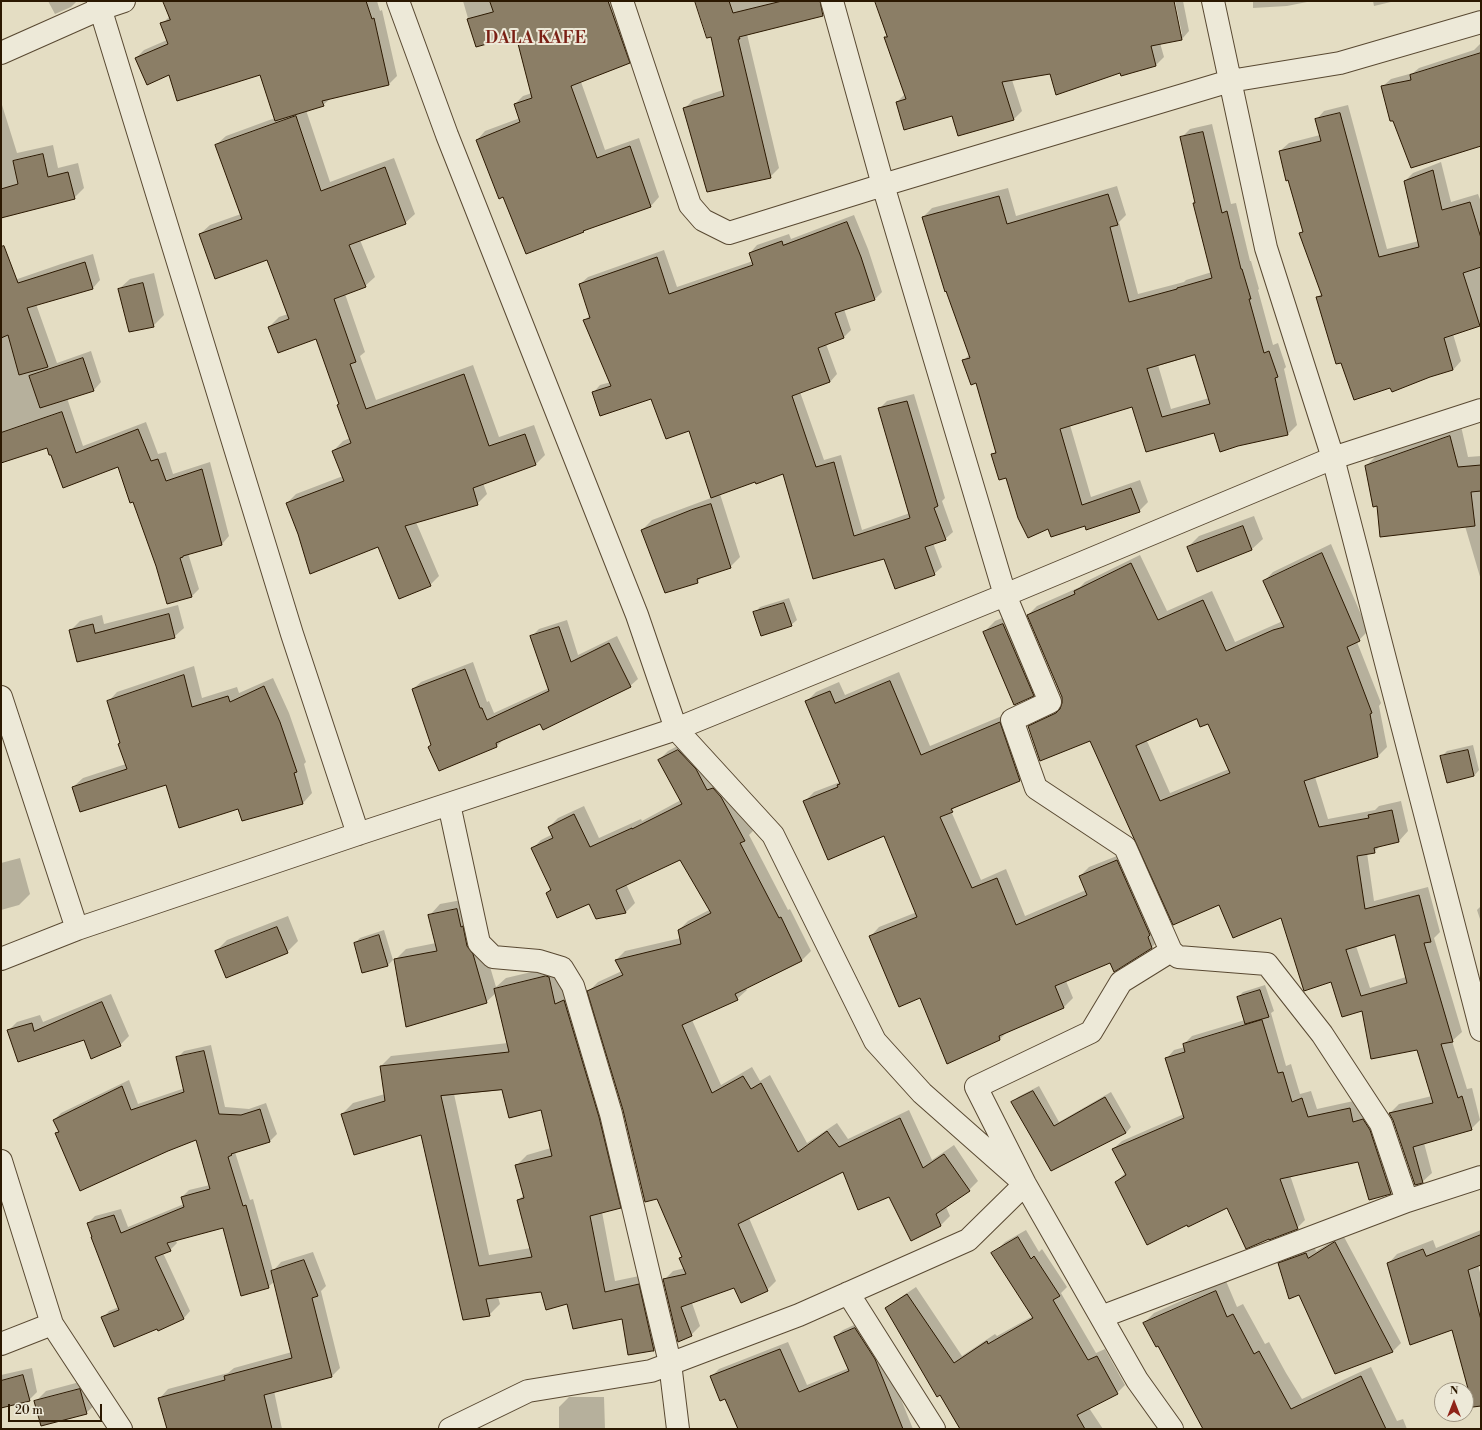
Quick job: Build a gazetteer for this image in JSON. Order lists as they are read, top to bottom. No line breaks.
{"districts":["DALA KAFE"],"scale_bar":"20 m","north":"top"}
